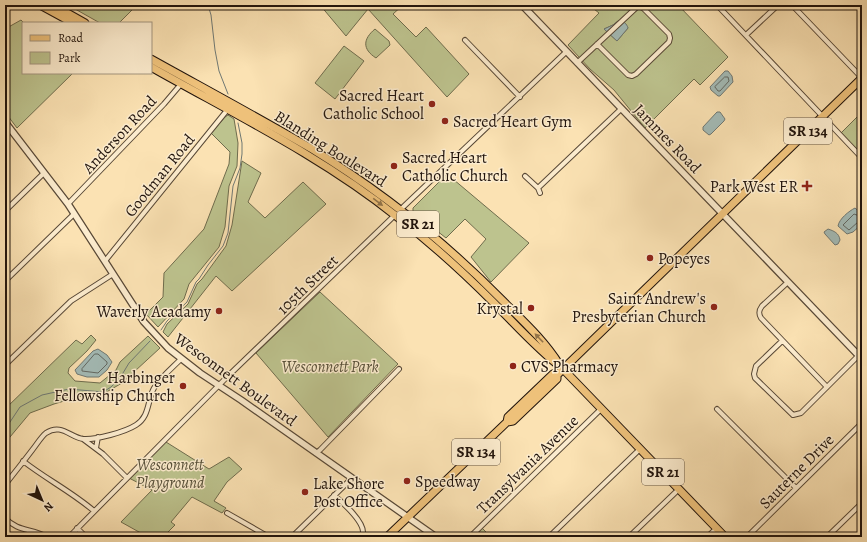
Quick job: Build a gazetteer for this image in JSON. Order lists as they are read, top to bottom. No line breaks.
{"streets":{"main road":["SR 134","Blanding Boulevard","SR 21"],"street":["Anderson Road","Jammes Road","Goodman Road","105th Street","Wesconnett Boulevard","Transylvania Avenue","Sauterne Drive"]},"crossings":[["SR 134","Jammes Road"],["SR 134","Blanding Boulevard"],["SR 134","Wesconnett Boulevard"],["Anderson Road","Blanding Boulevard"],["Anderson Road","Wesconnett Boulevard"],["Jammes Road","105th Street"],["Blanding Boulevard","Goodman Road"],["Blanding Boulevard","105th Street"],["Blanding Boulevard","Transylvania Avenue"],["Goodman Road","Wesconnett Boulevard"],["105th Street","Wesconnett Boulevard"]],"parks":["Wesconnett Park","Wesconnett Playground"],"places":{"other":["Sacred Heart Catholic School","Sacred Heart Gym","Sacred Heart Catholic Church","Popeyes","Saint Andrew's Presbyterian Church","Krystal","Waverly Acadamy","CVS Pharmacy","Harbinger Fellowship Church","Speedway","Lake Shore Post Office"],"health":["Park West ER"]},"legend":["Road","Park"],"north":"bottom right"}
